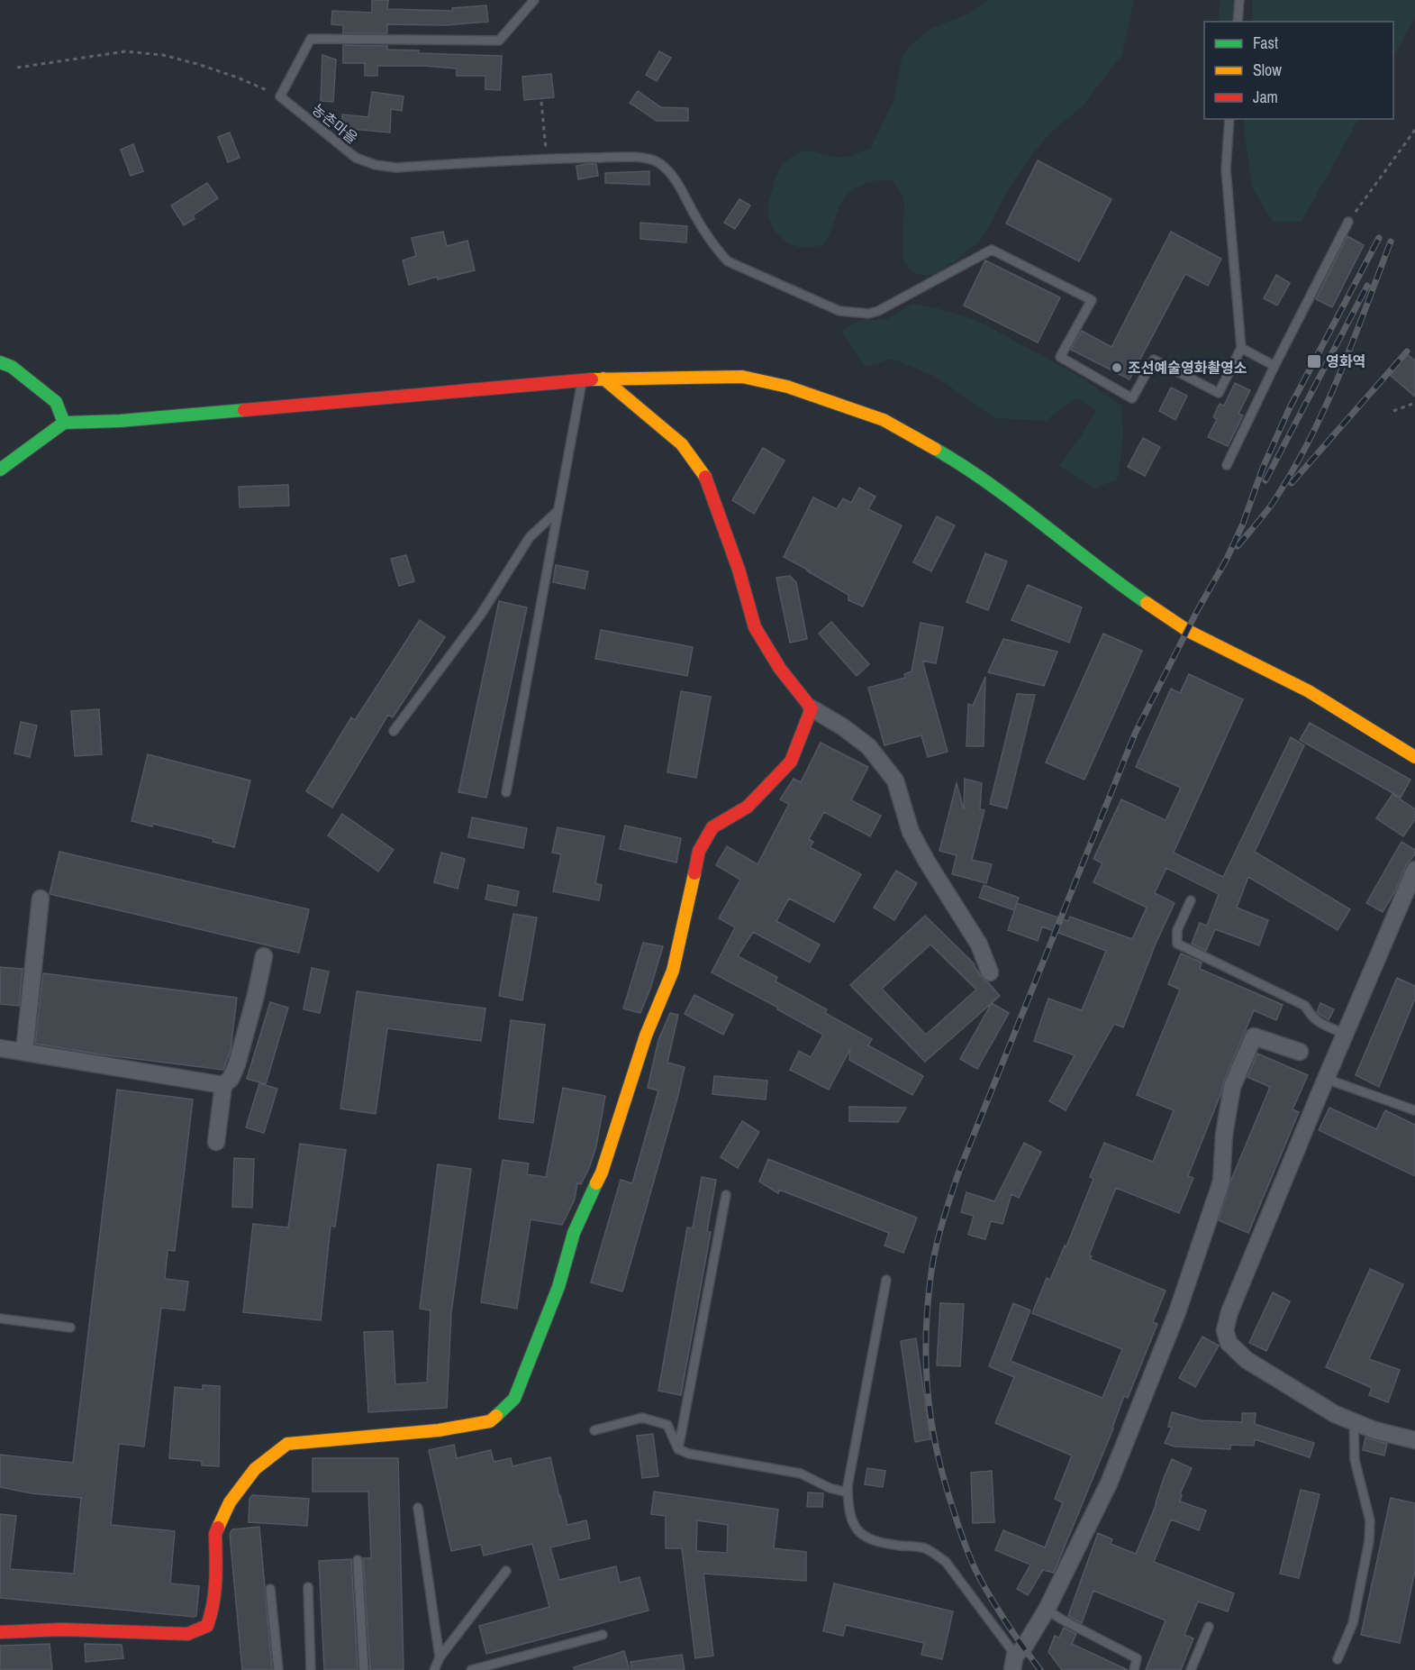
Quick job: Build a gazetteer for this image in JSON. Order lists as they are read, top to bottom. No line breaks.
{"streets":{"lane":["농촌마을"]},"places":{"transit":["영화역"],"other":["조선예술영화촬영소"]},"legend":["Fast","Slow","Jam"]}
